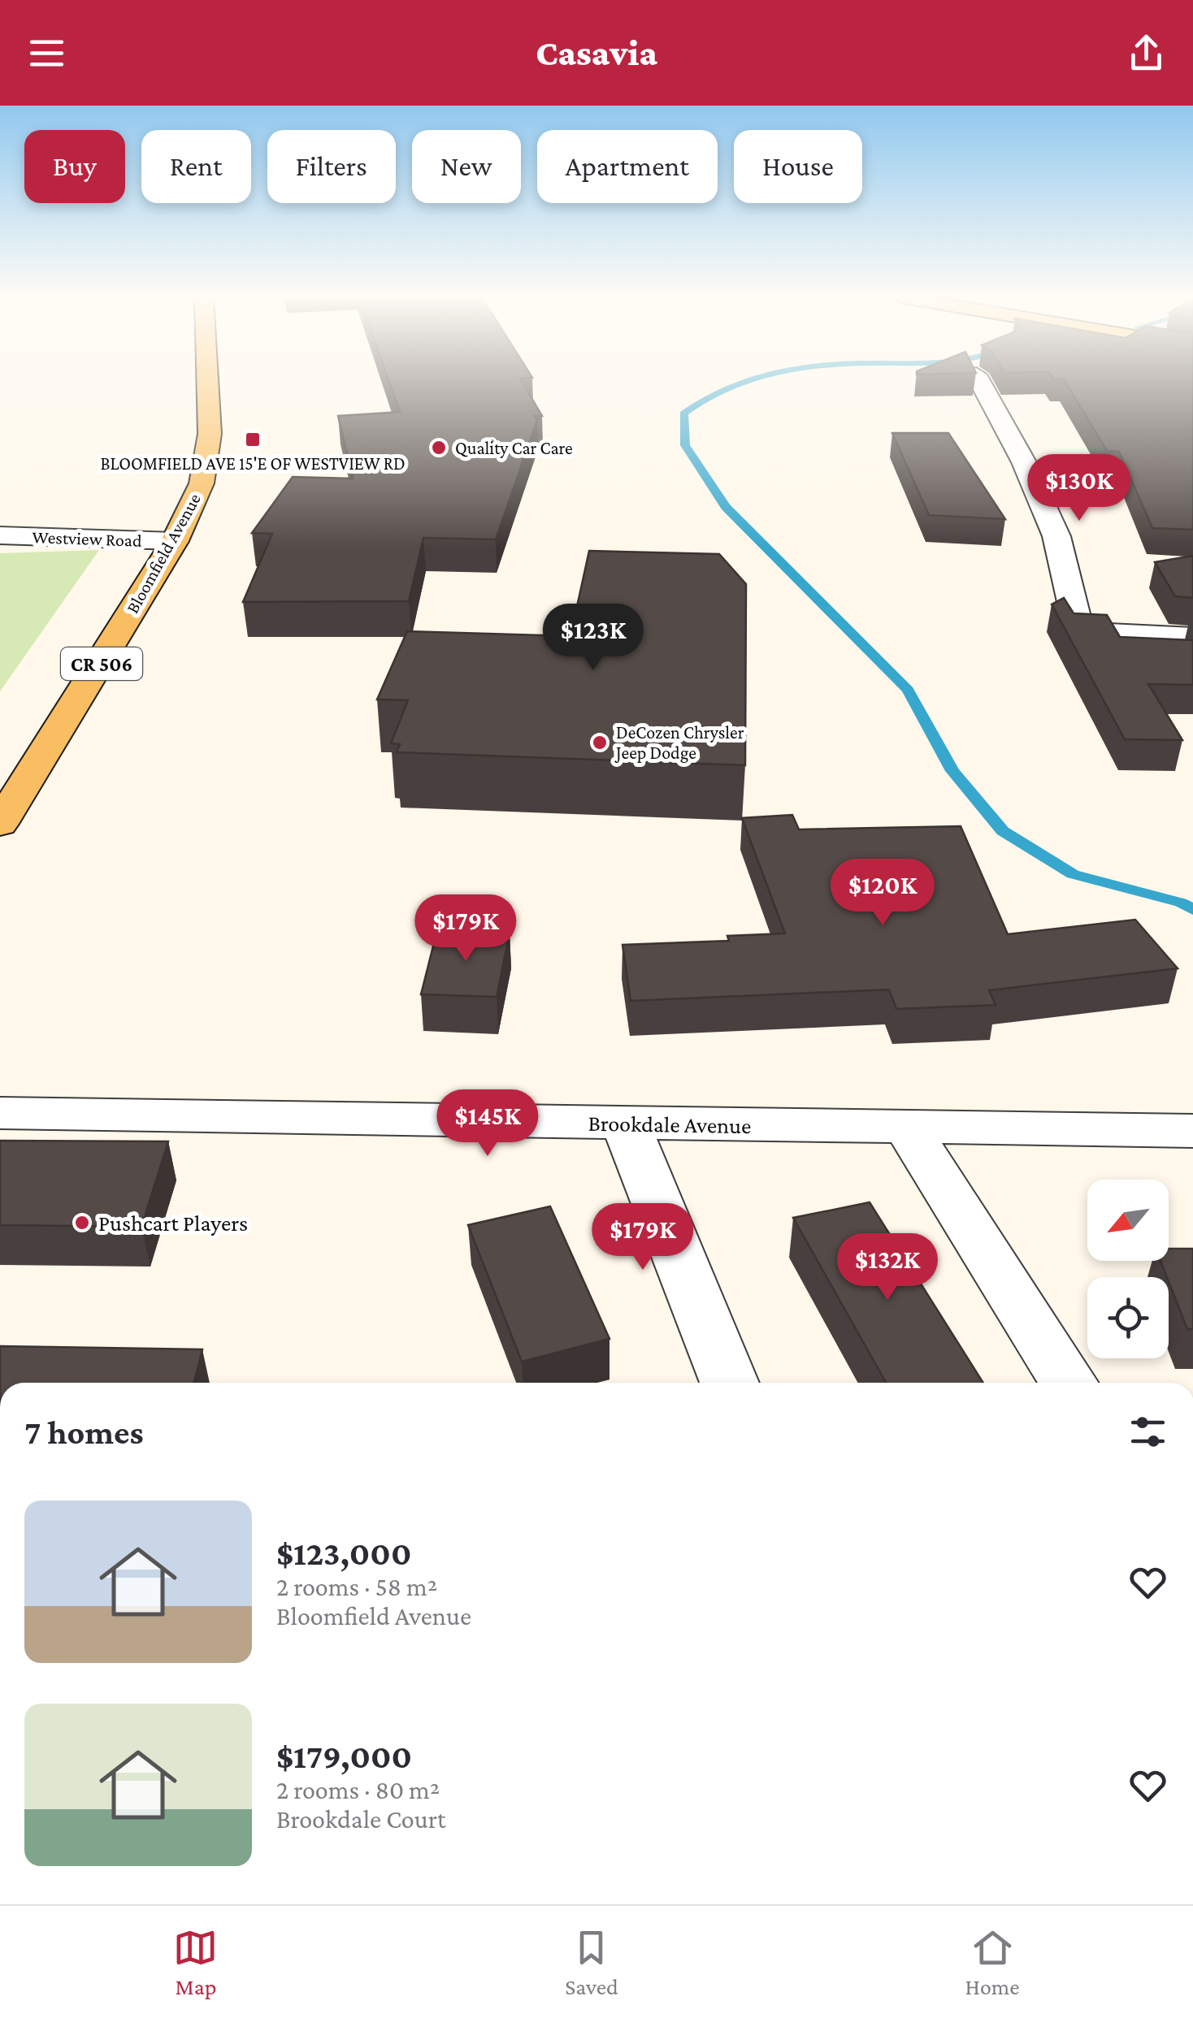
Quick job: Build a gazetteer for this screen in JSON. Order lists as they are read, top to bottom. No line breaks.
{"streets":{"main road":["Bloomfield Avenue","CR 506"],"street":["Westview Road","Brookdale Avenue"]},"crossings":[["Westview Road","Bloomfield Avenue"]],"places":{"transit":["BLOOMFIELD AVE 15'E OF WESTVIEW RD"],"other":["Quality Car Care","DeCozen Chrysler Jeep Dodge","Pushcart Players"]},"north":"bottom left","page":{"header":"Casavia","chip":["Buy","Rent","Filters","New","Apartment","House"],"price":["$130K","$123K","$120K","$179K","$145K","$179K","$132K"],"heading":"7 homes","list":[{"name":"$123,000","note":"2 rooms · 58 m² · Bloomfield Avenue"},{"name":"$179,000","note":"2 rooms · 80 m² · Brookdale Court"}],"tabs":["Map","Saved","Home"]}}
